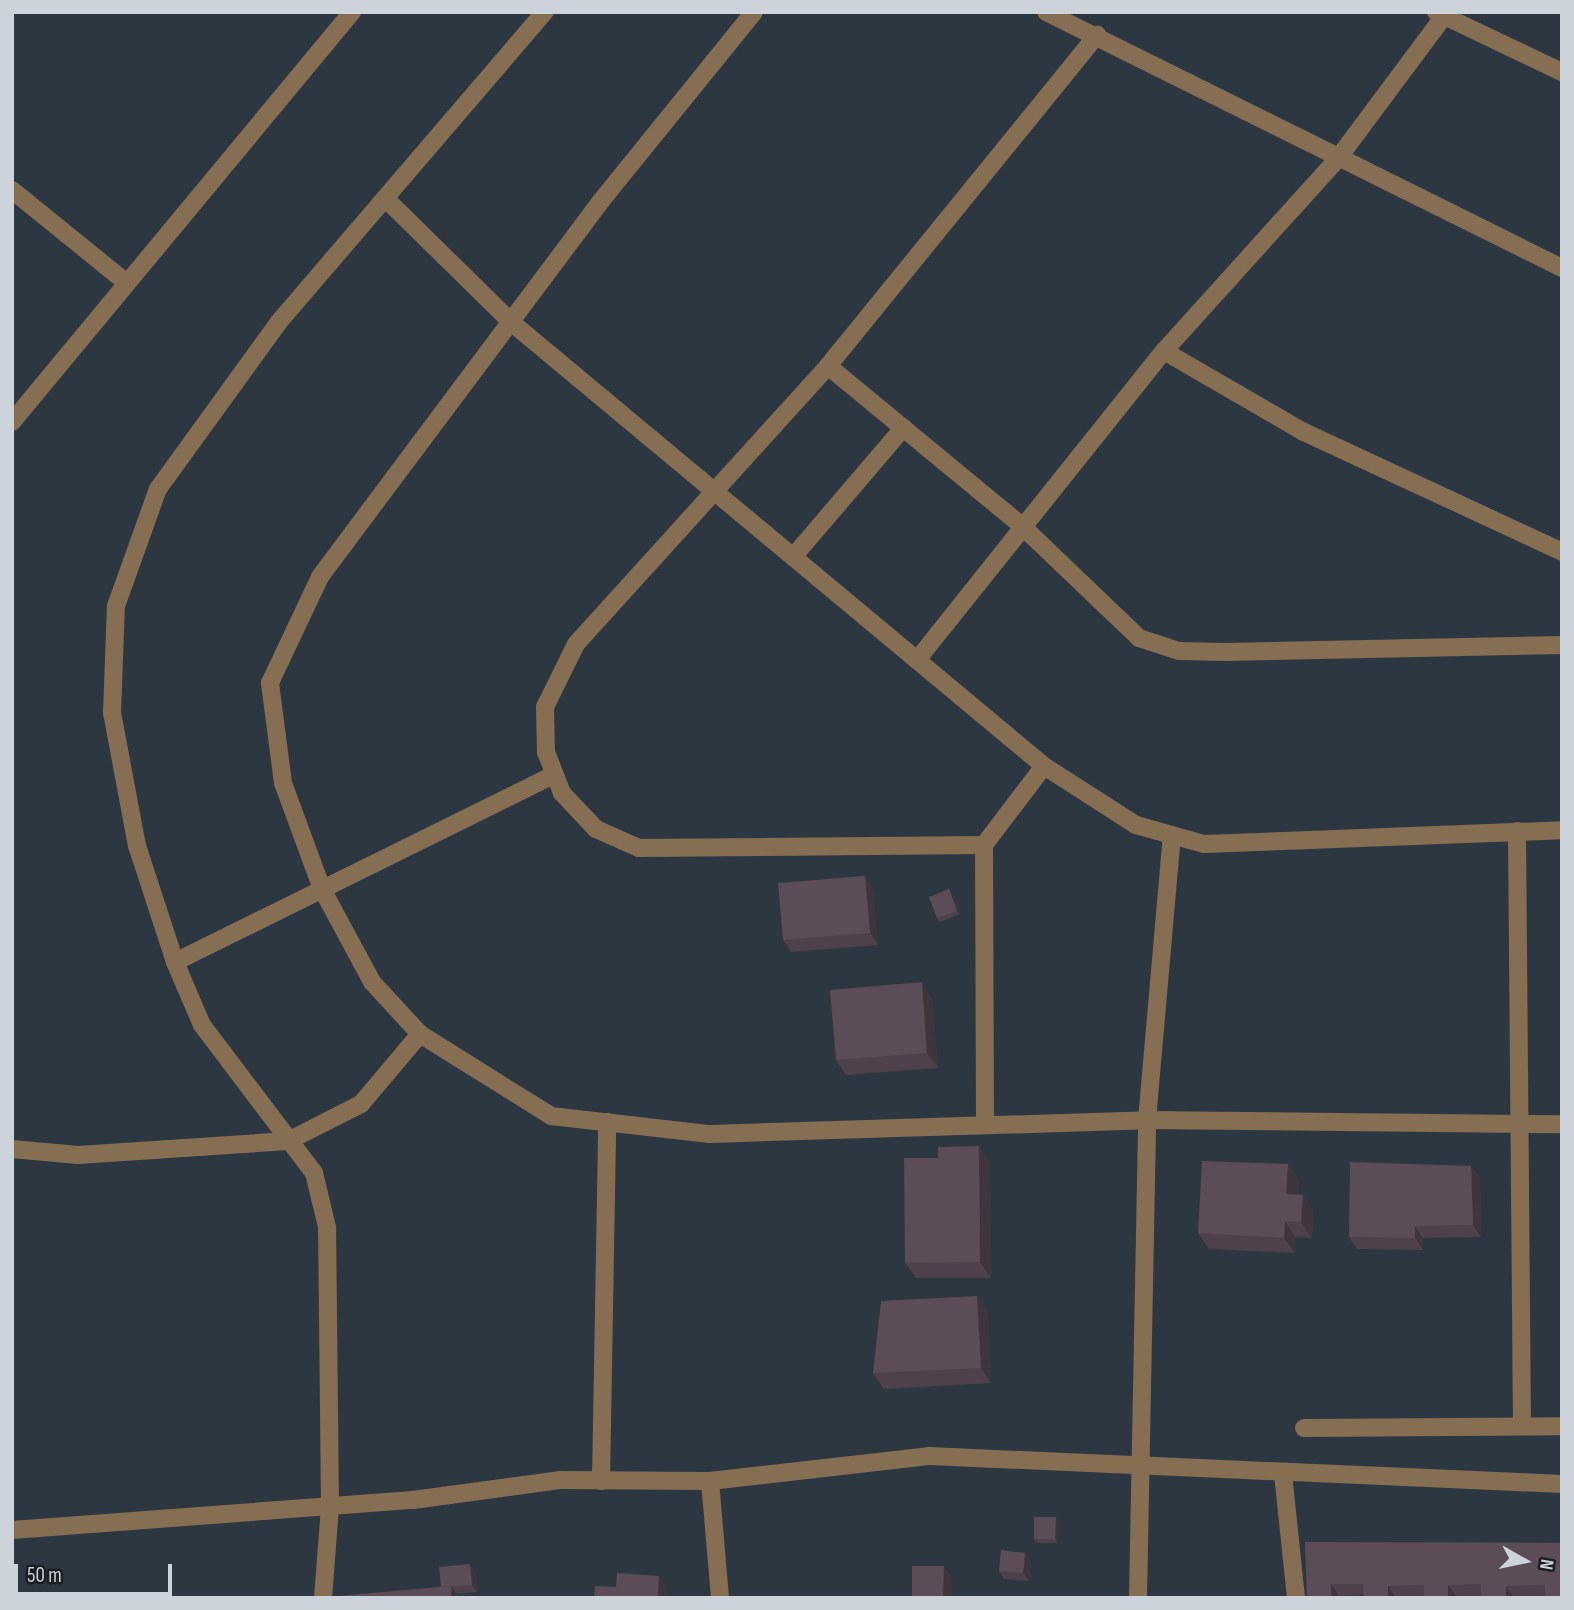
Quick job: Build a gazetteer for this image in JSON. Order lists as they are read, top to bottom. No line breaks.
{"scale_bar":"50 m","north":"right"}
